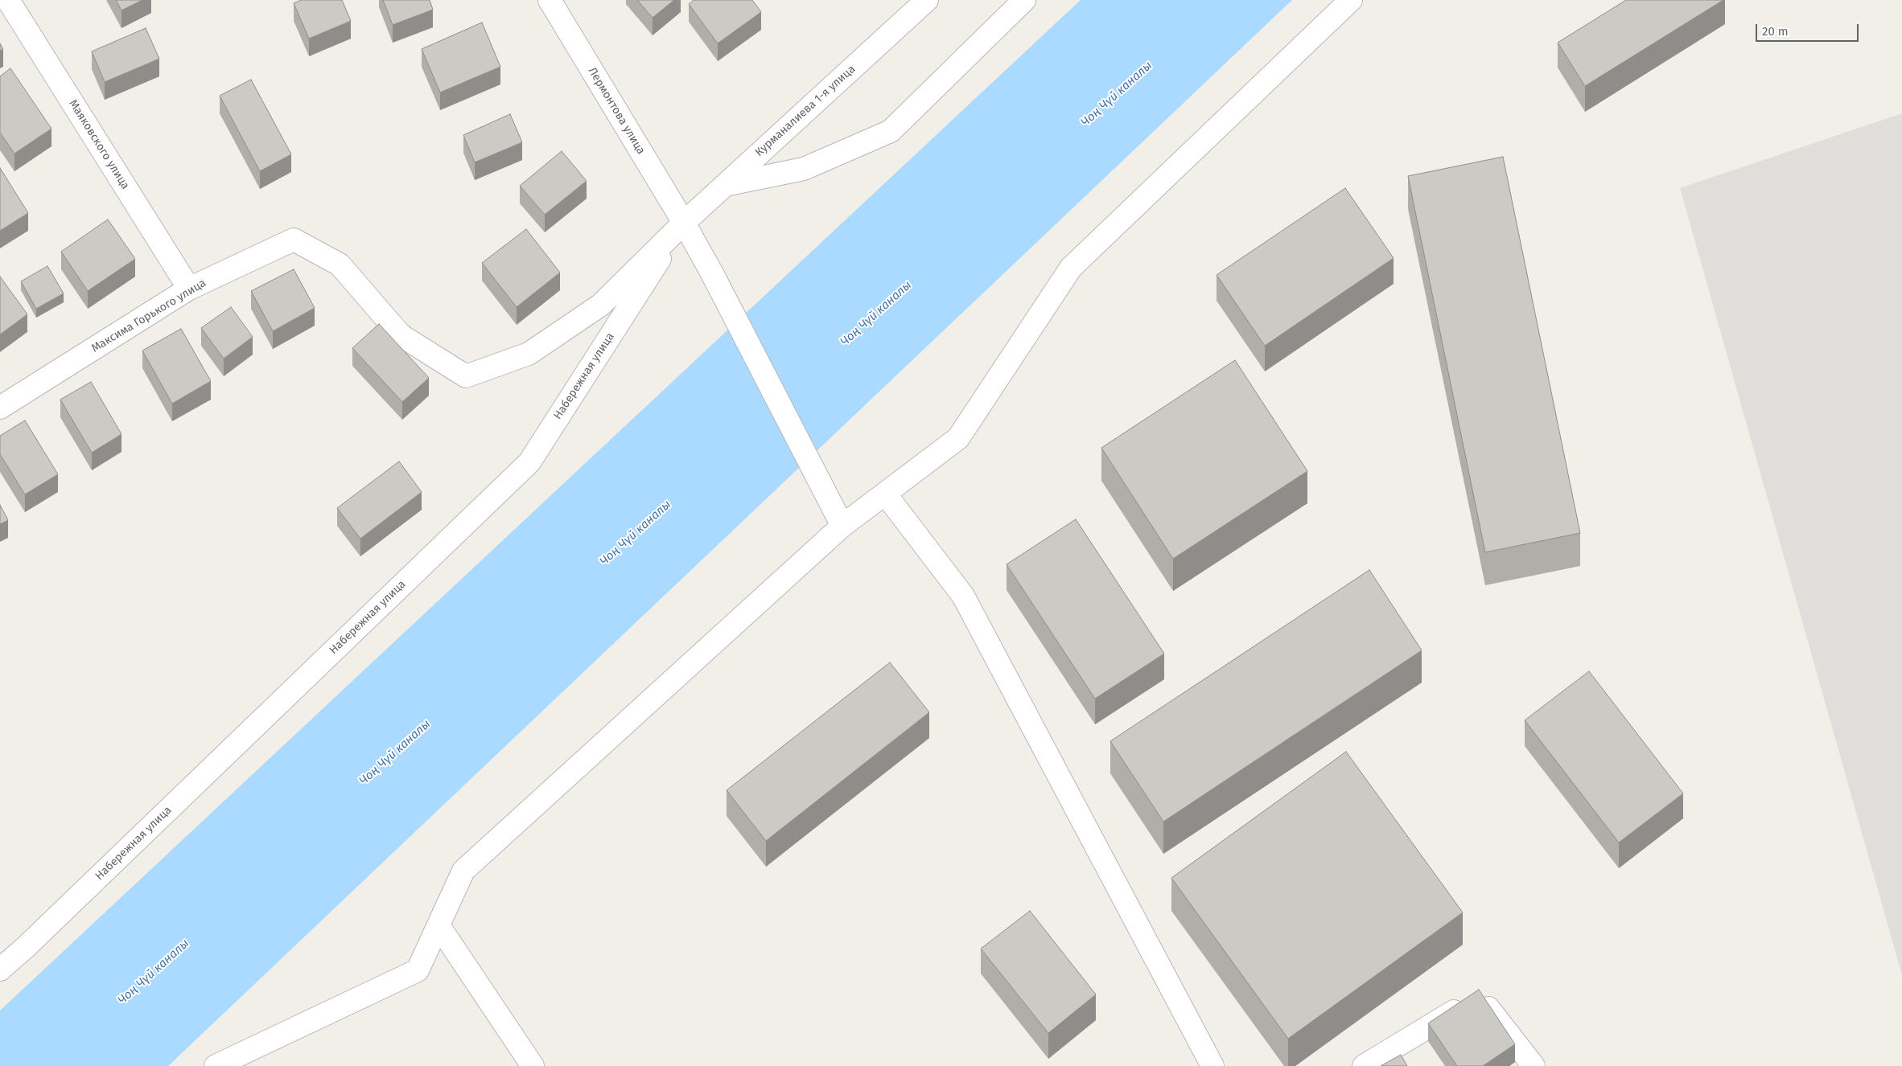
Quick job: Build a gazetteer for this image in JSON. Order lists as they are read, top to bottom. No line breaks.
{"streets":{"street":["Лермонтова улица","Курманалиева 1-я улица","Маяковского улица","Максима Горького улица","Набережная улица"]},"crossings":[["Лермонтова улица","Курманалиева 1-я улица"],["Лермонтова улица","Максима Горького улица"],["Лермонтова улица","Набережная улица"],["Курманалиева 1-я улица","Максима Горького улица"],["Курманалиева 1-я улица","Набережная улица"],["Маяковского улица","Максима Горького улица"],["Максима Горького улица","Набережная улица"]],"water":["Чоң Чүй каналы"],"scale_bar":"20 m"}
